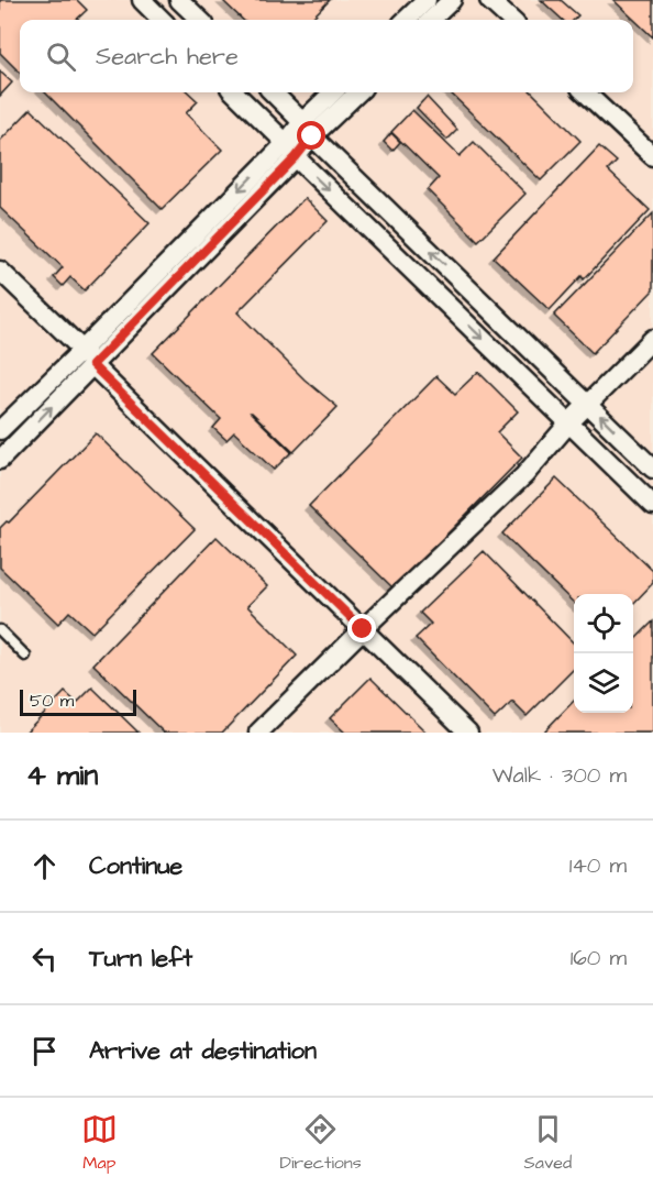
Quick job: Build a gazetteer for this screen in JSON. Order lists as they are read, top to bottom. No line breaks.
{"scale_bar":"50 m","page":{"search":"Search here","scale":"50 m","heading":["4 min","Walk · 300 m"],"list":[["Continue","140 m"],["Turn left","160 m"],"Arrive at destination"],"nav":["Map","Directions","Saved"]}}
